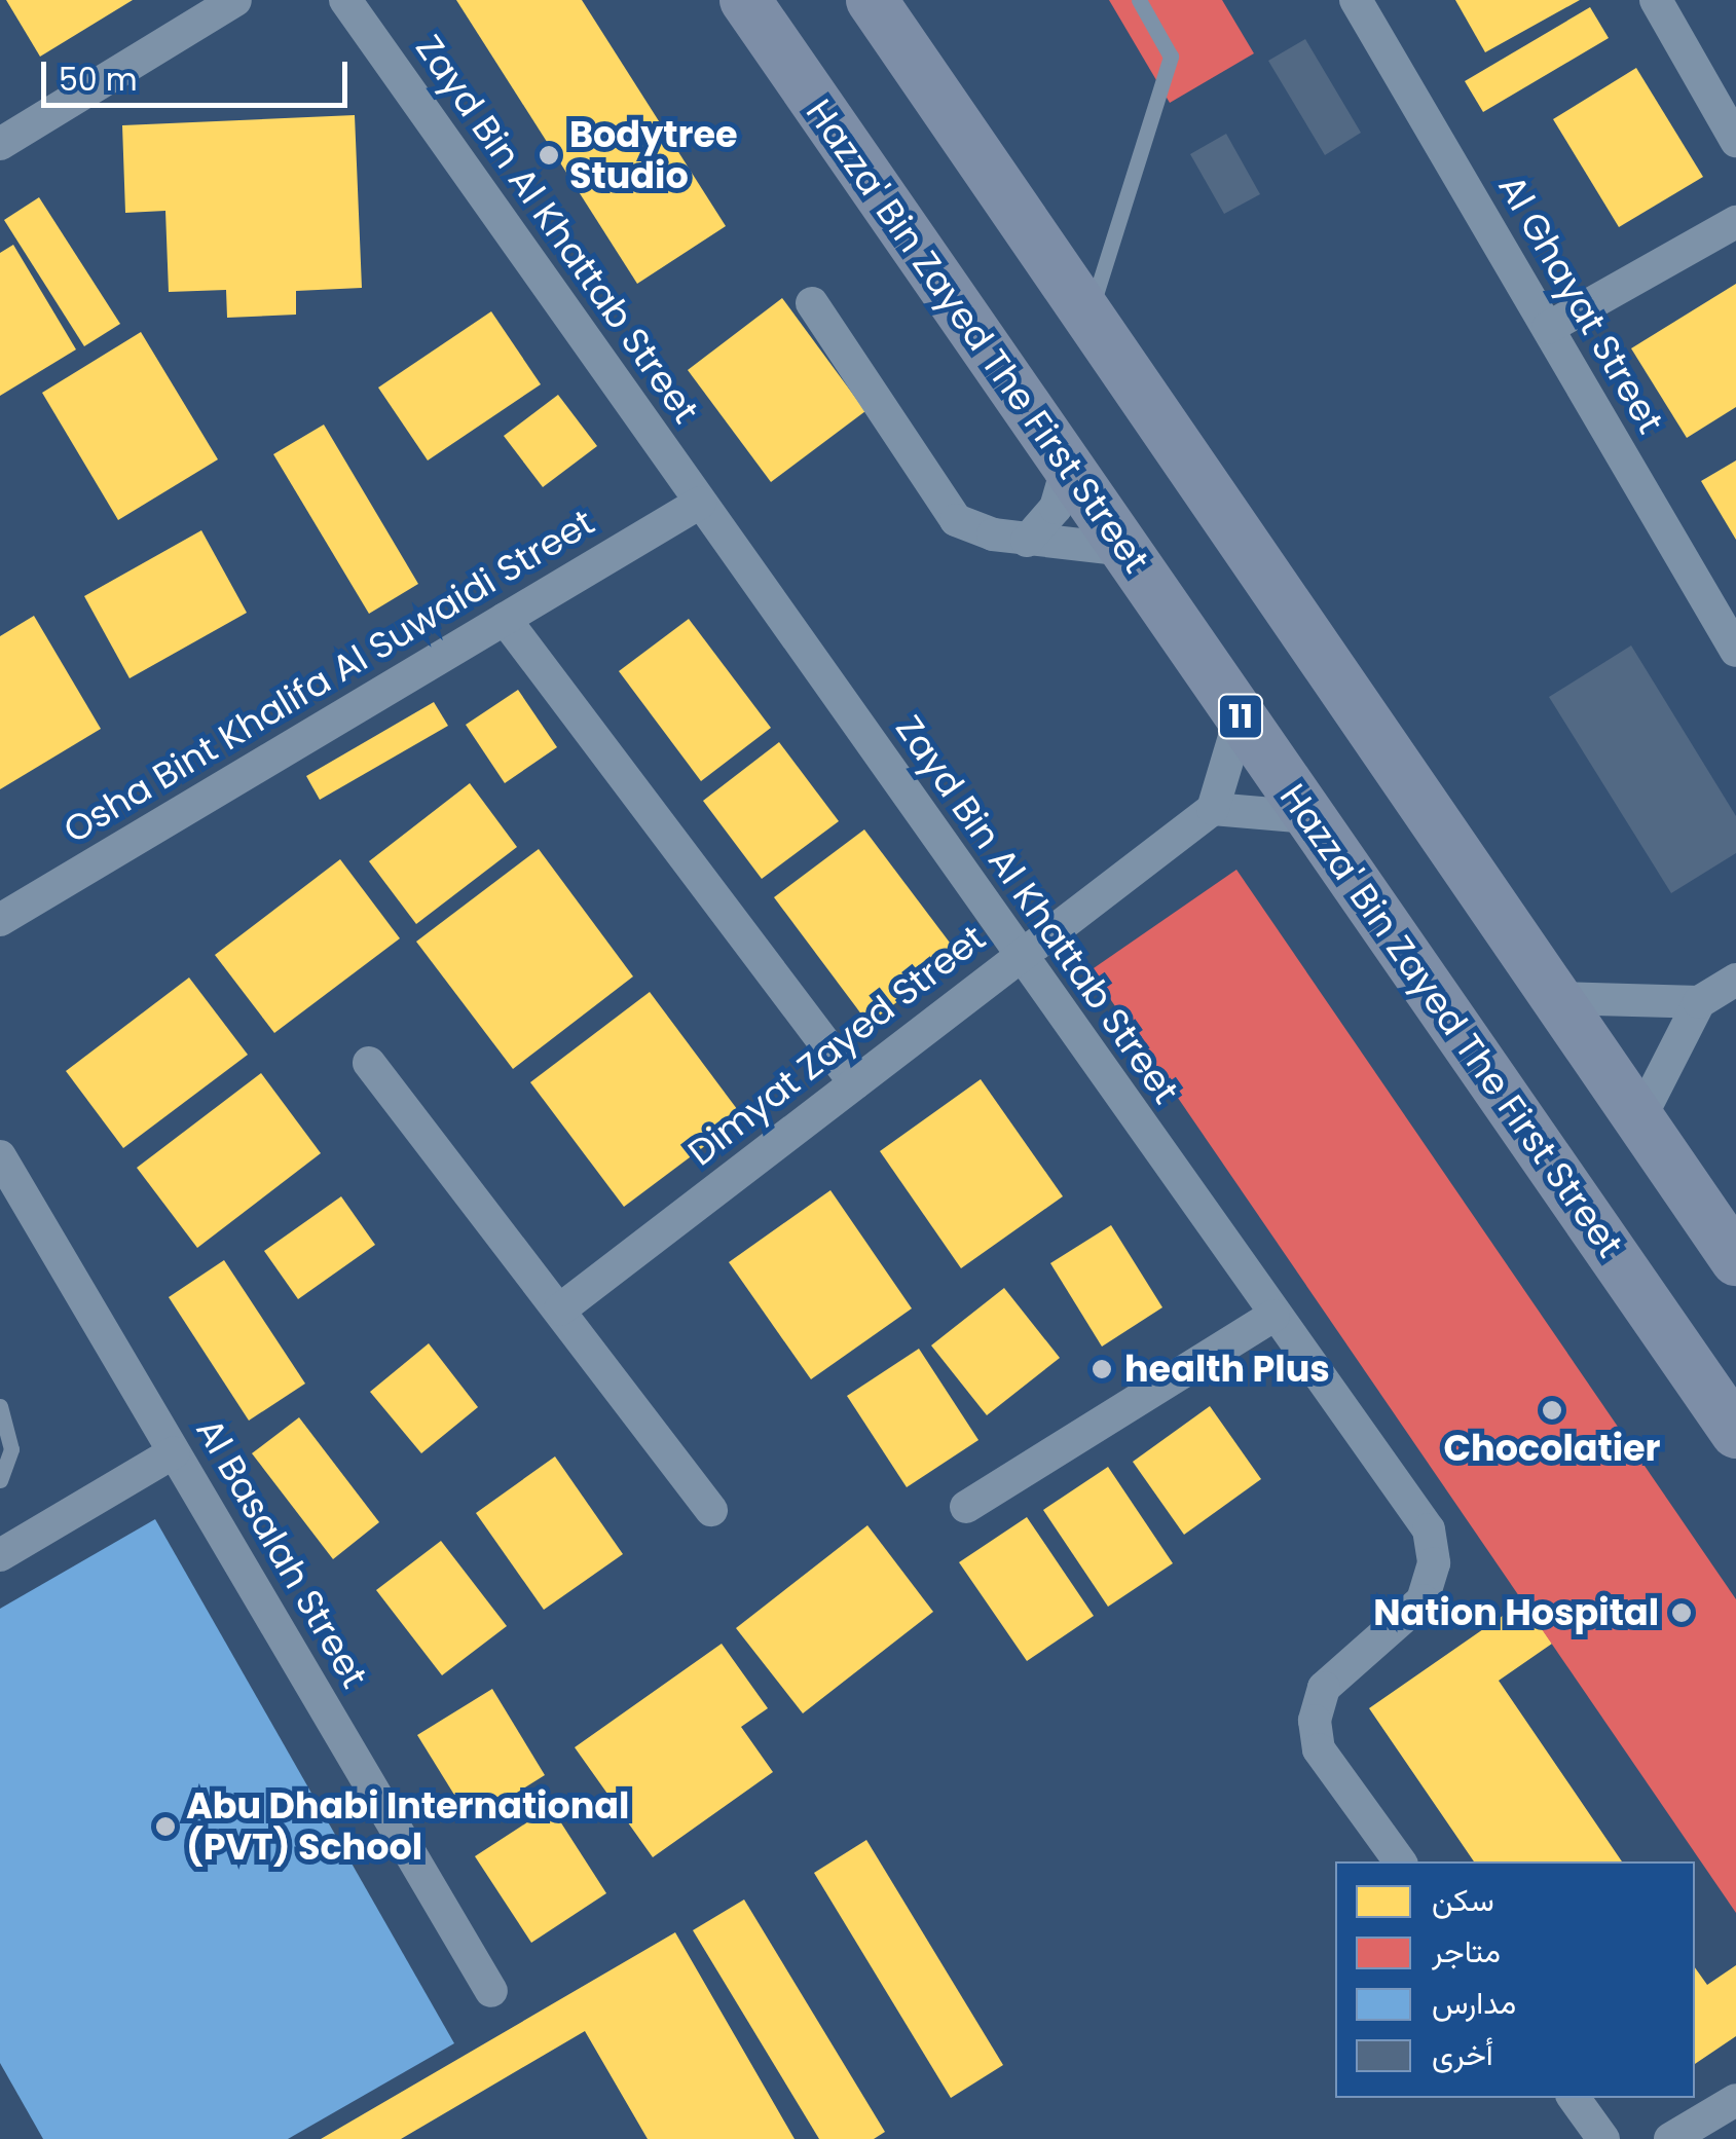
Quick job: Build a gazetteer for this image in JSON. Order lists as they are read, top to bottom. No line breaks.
{"streets":{"main road":["Hazza' Bin Zayed The First Street","11"],"street":["Zayd Bin Al Khattab Street","Al Ghayat Street","Osha Bint Khalifa Al Suwaidi Street","Dimyat Zayed Street","Al Basalah Street"]},"crossings":[["Zayd Bin Al Khattab Street","Osha Bint Khalifa Al Suwaidi Street"],["Zayd Bin Al Khattab Street","Dimyat Zayed Street"]],"places":["Bodytree Studio","health Plus","Chocolatier","Nation Hospital","Abu Dhabi International (PVT) School"],"legend":["سكن","متاجر","مدارس","أخرى"],"scale_bar":"50 m"}
